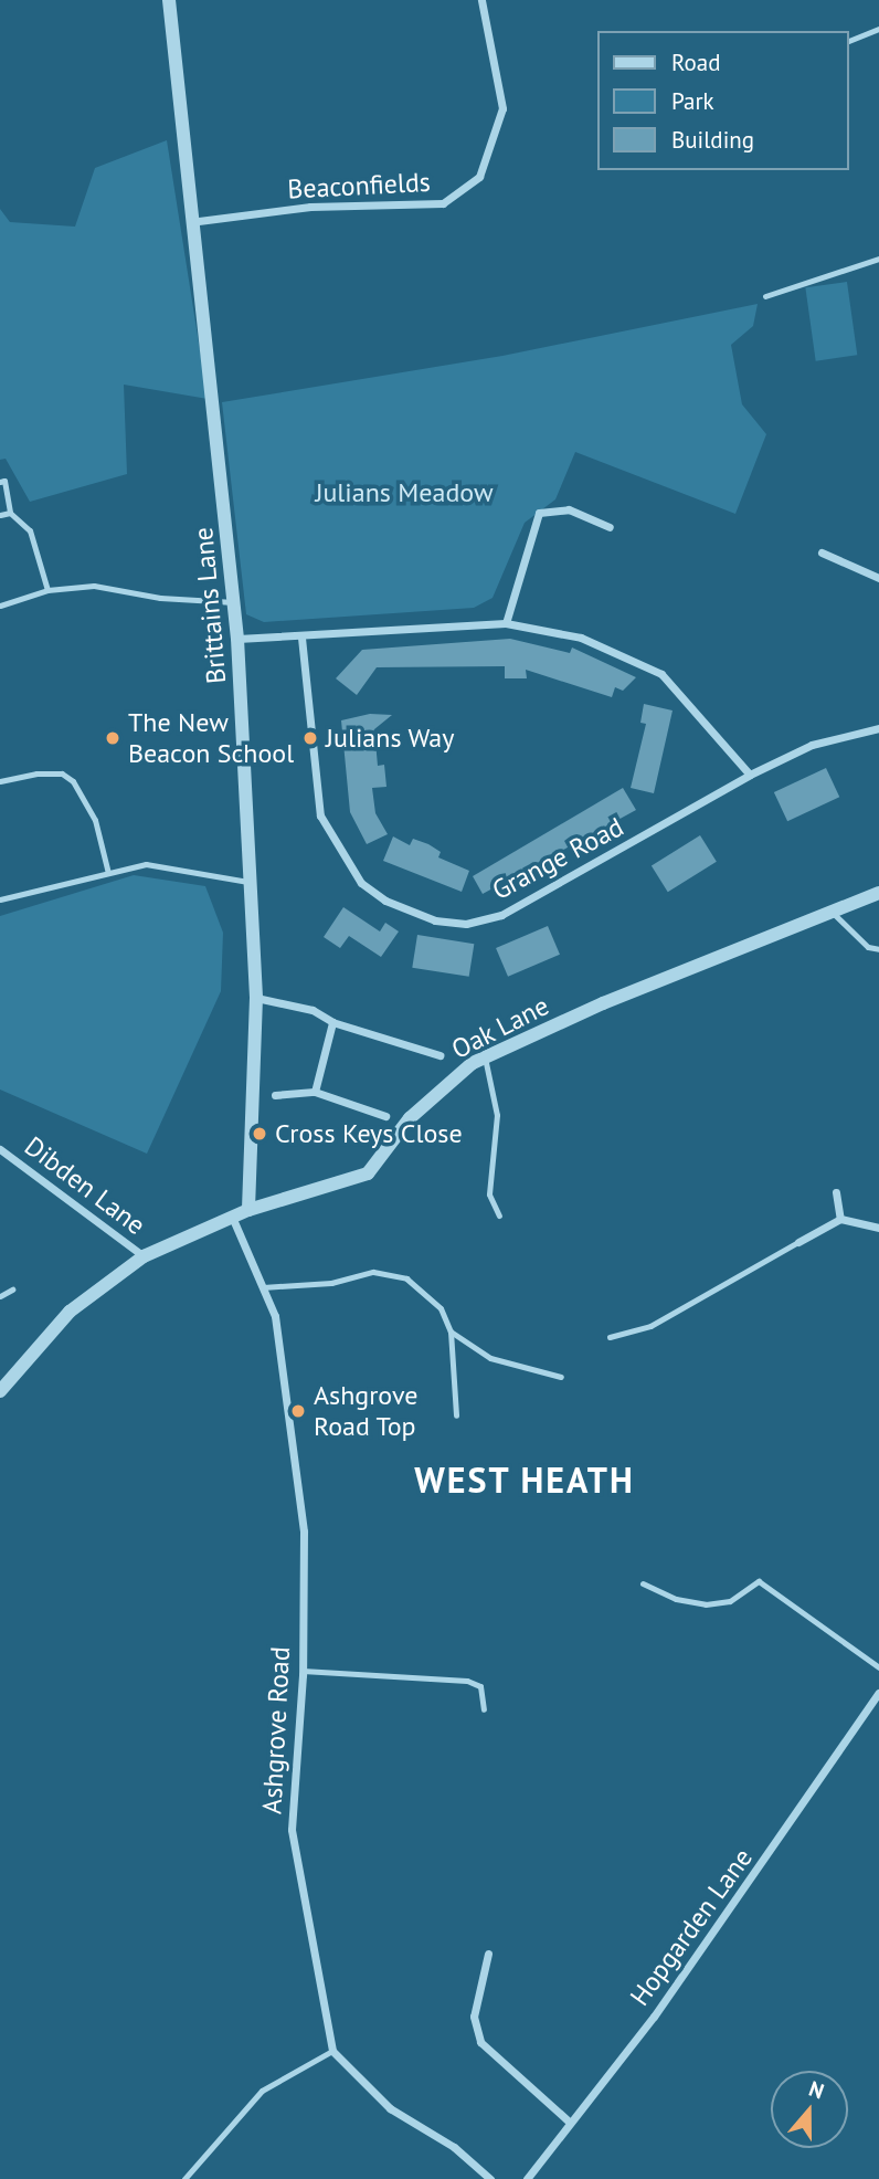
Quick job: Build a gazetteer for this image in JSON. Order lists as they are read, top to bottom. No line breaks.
{"streets":{"street":["Beaconfields","Brittains Lane","Grange Road","Oak Lane","Dibden Lane","Ashgrove Road","Hopgarden Lane"]},"crossings":[["Beaconfields","Brittains Lane"],["Brittains Lane","Oak Lane"],["Oak Lane","Dibden Lane"],["Oak Lane","Ashgrove Road"]],"districts":["WEST HEATH"],"parks":["Julians Meadow"],"places":["The New Beacon School","Julians Way","Cross Keys Close","Ashgrove Road Top"],"legend":["Road","Park","Building"],"north":"top"}
